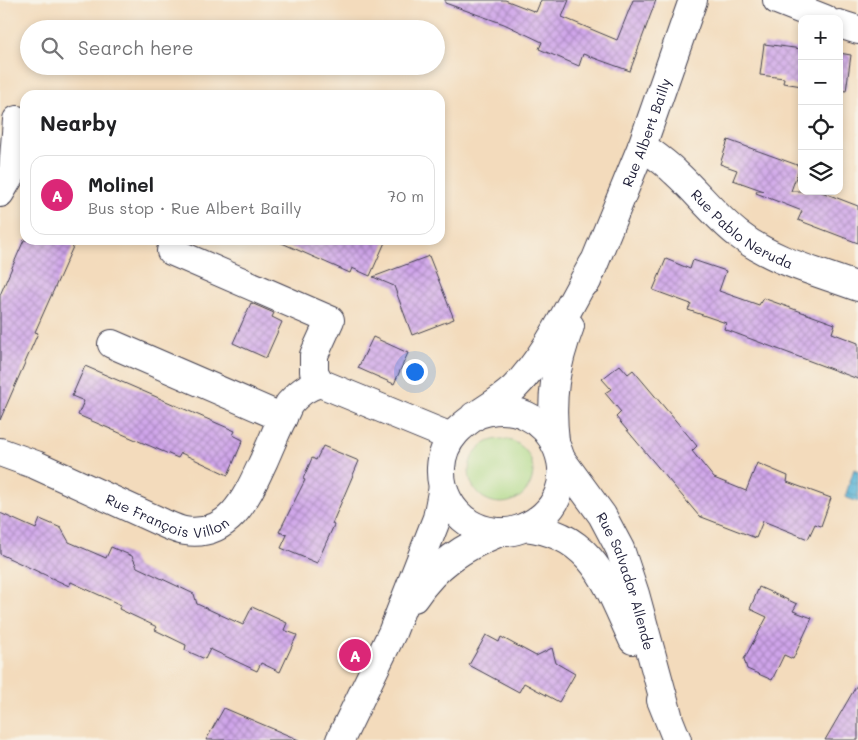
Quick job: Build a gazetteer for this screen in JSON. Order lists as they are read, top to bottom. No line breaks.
{"streets":{"main road":["Rue Albert Bailly","Rue Pablo Neruda","Rue François Villon","Rue Salvador Allende"]},"crossings":[["Rue Albert Bailly","Rue Pablo Neruda"]],"page":{"map_buttons":["+","−"],"search":"Search here","heading":"Nearby","list":[{"mark":"A","name":"Molinel","note":"Bus stop · Rue Albert Bailly","value":"70 m"}],"pins":"A"}}
